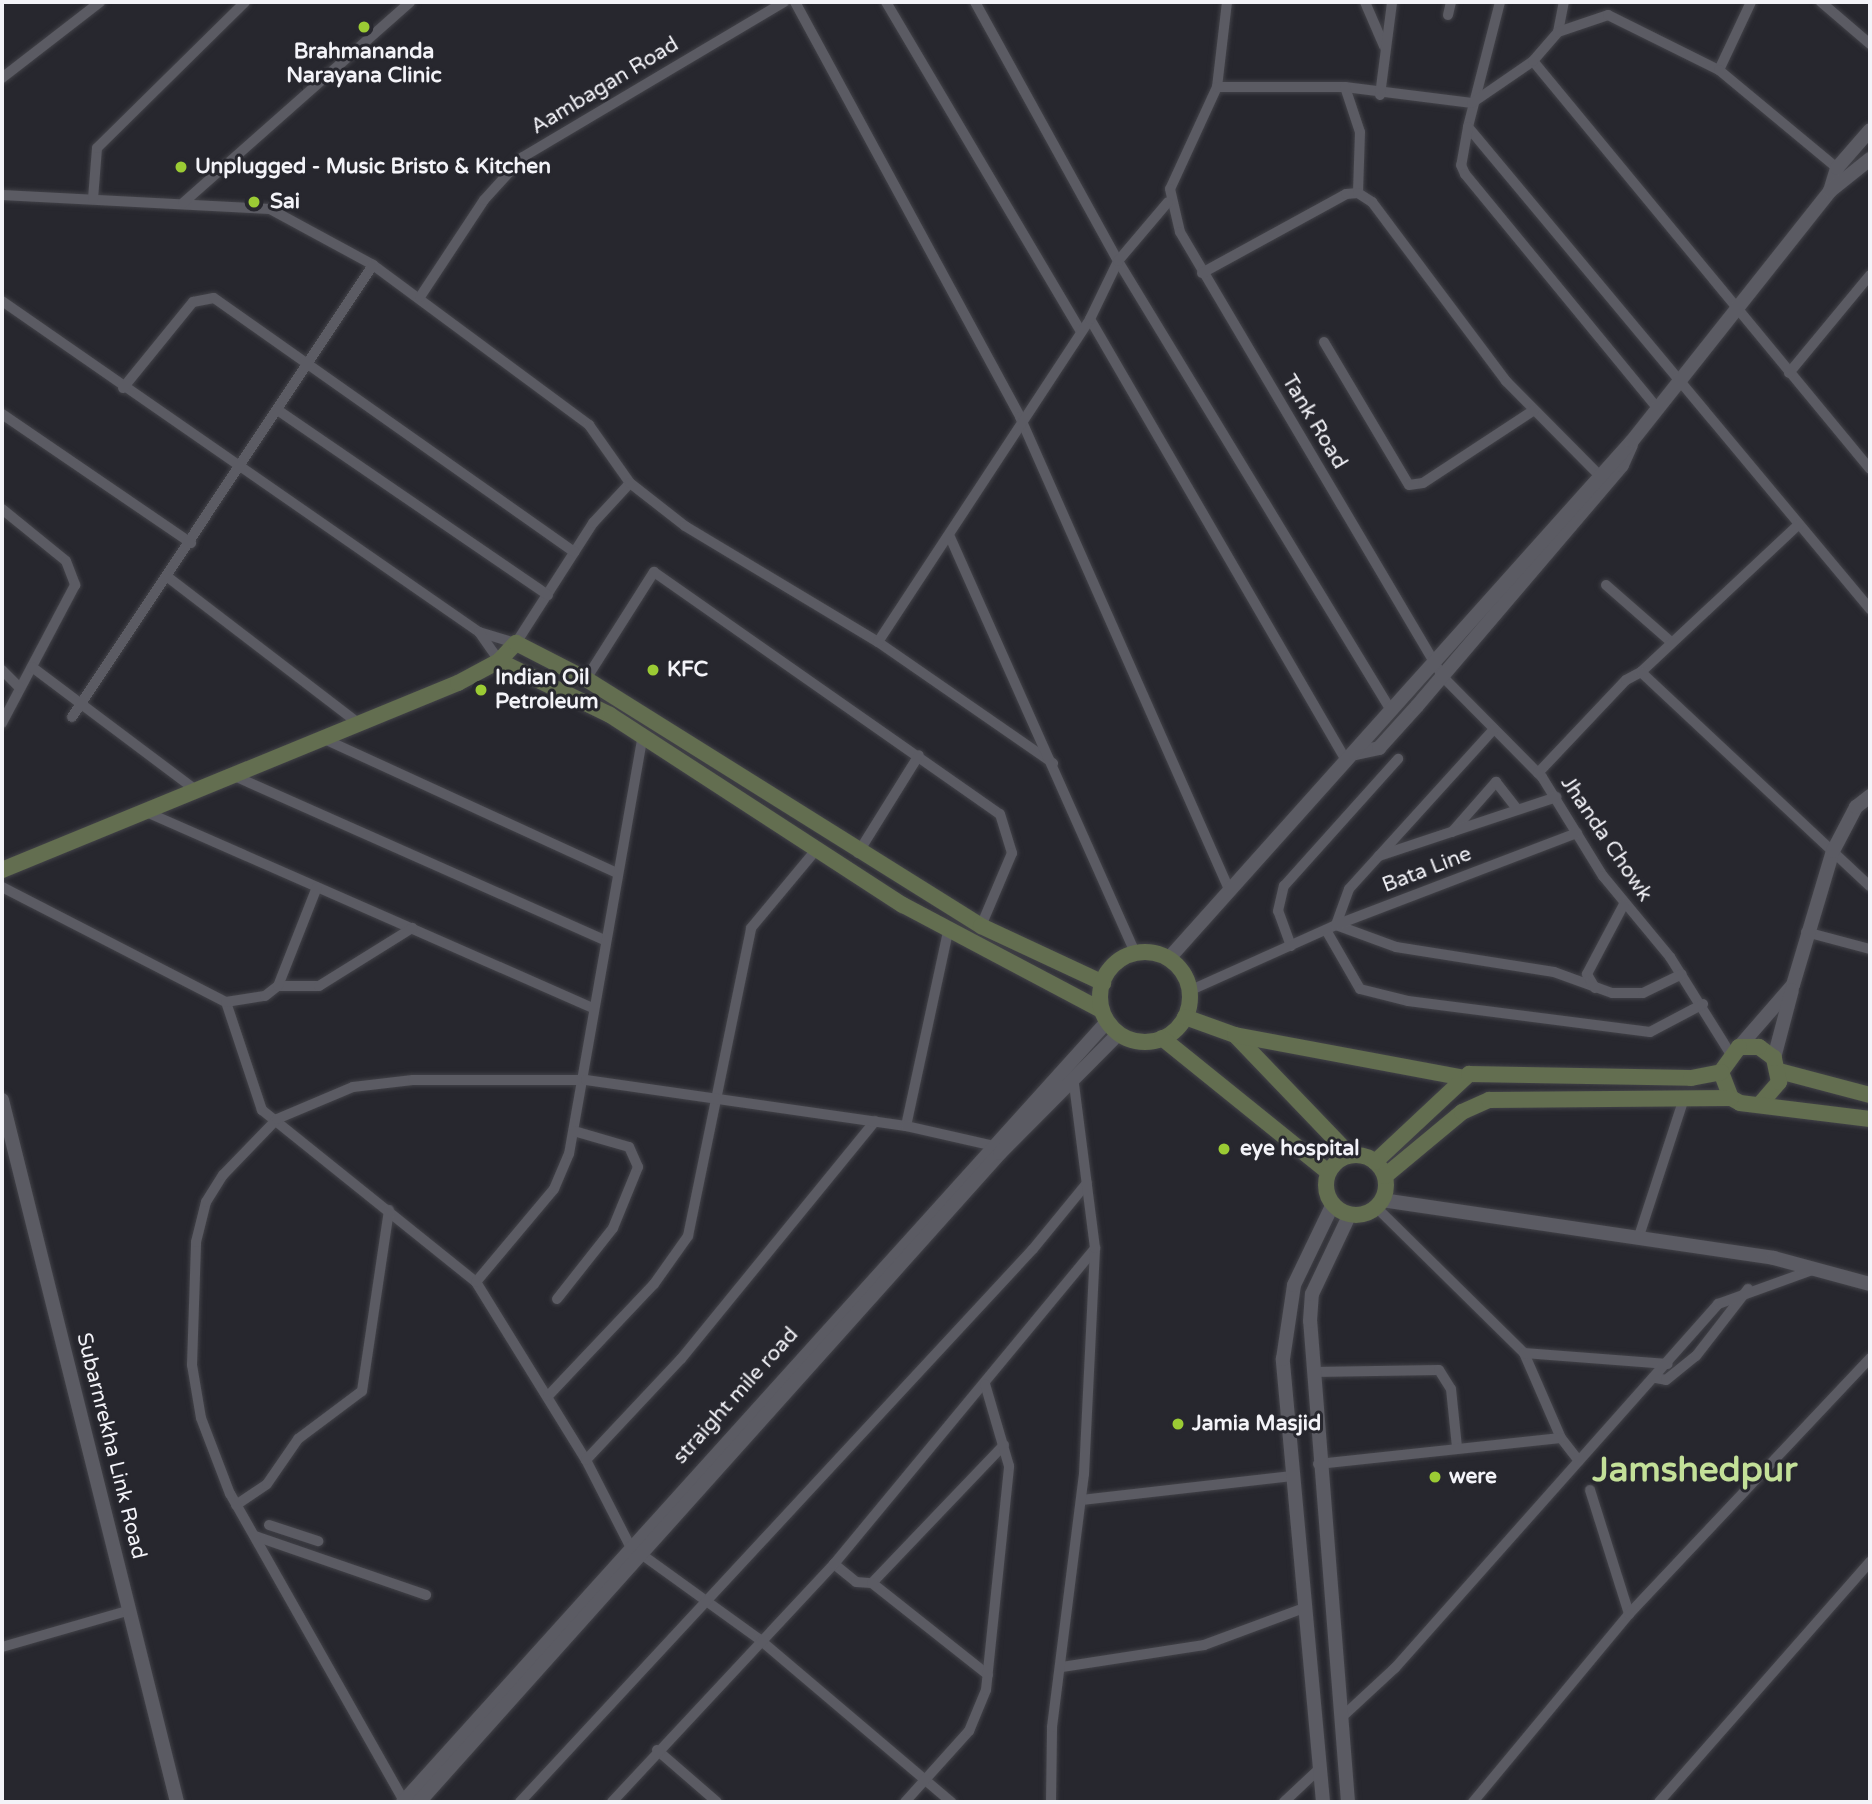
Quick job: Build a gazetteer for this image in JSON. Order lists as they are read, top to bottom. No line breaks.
{"streets":{"street":["Aambagan Road","Tank Road","Jhanda Chowk","Bata Line","straight mile road","Subarnrekha Link Road"]},"crossings":[["Tank Road","Jhanda Chowk"],["Jhanda Chowk","Bata Line"],["Bata Line","straight mile road"]],"districts":["Jamshedpur"],"places":["Brahmananda Narayana Clinic","Unplugged - Music Bristo & Kitchen","Sai","KFC","Indian Oil Petroleum","eye hospital","Jamia Masjid","were"]}
